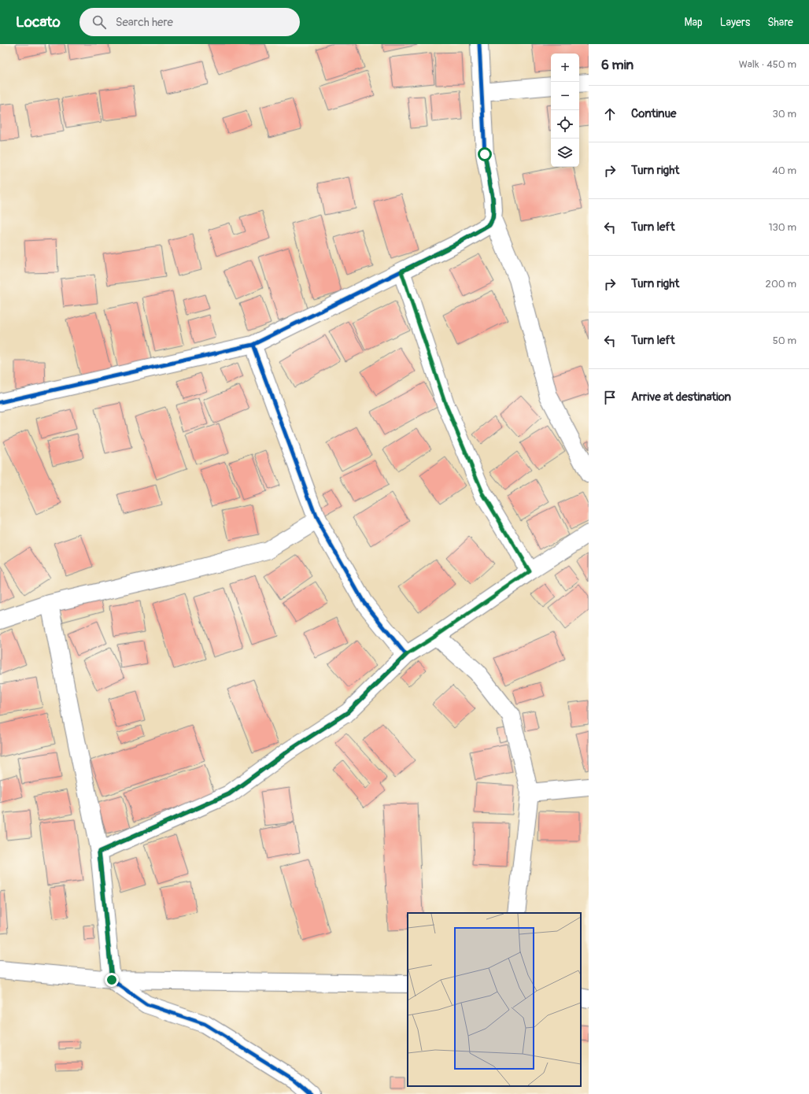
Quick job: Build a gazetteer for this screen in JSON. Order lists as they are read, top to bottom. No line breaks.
{"page":{"header":"Locato","search":"Search here","nav":["Map","Layers","Share"],"heading":["6 min","Walk · 450 m"],"map_buttons":["+","−"],"list":[["Continue","30 m"],["Turn right","40 m"],["Turn left","130 m"],["Turn right","200 m"],["Turn left","50 m"],"Arrive at destination"]}}
